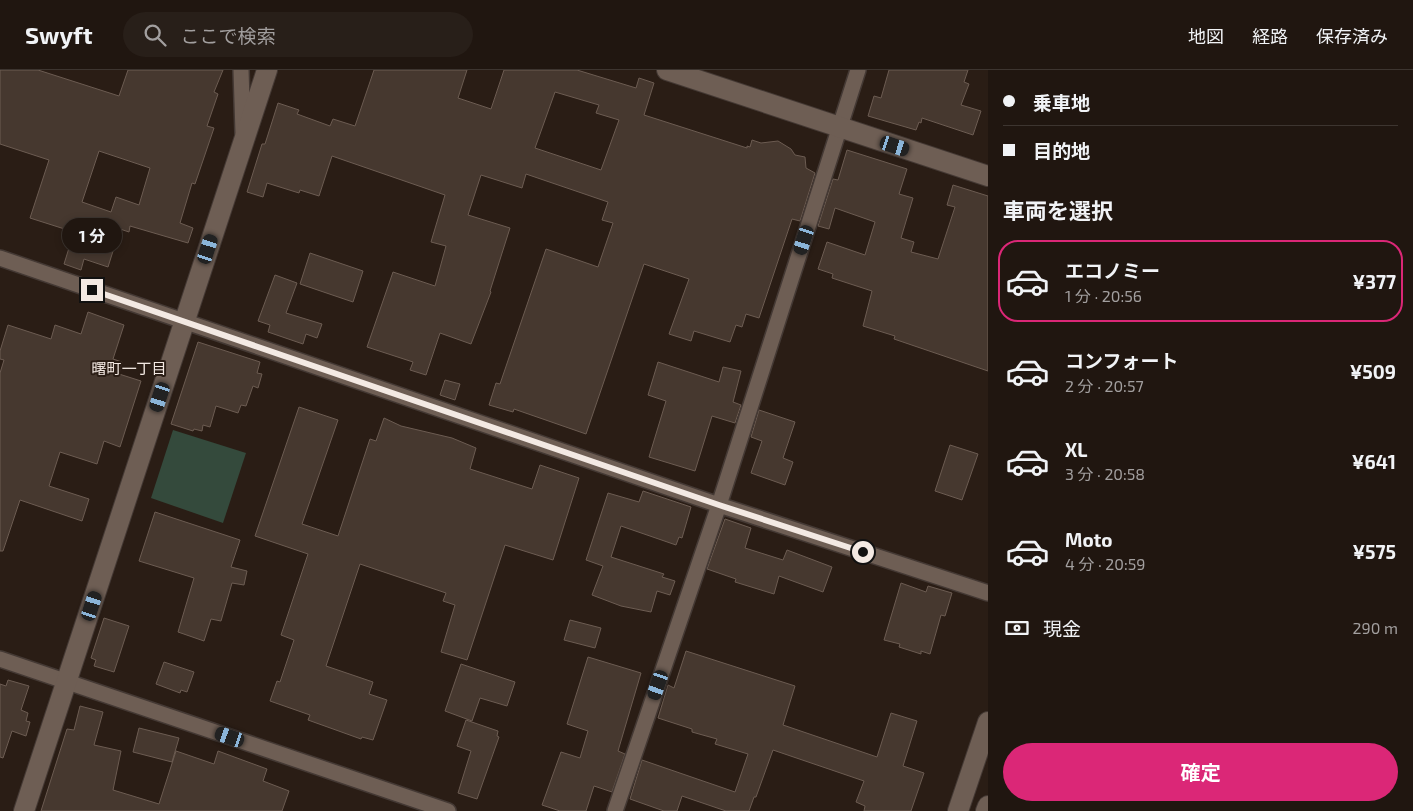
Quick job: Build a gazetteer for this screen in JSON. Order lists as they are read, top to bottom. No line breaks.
{"districts":["曙町一丁目"],"page":{"header":"Swyft","search":"ここで検索","nav":["地図","経路","保存済み"],"banner":["乗車地","目的地"],"heading":"車両を選択","bubble":"1 分","list":[{"name":"エコノミー","note":"1 分 · 20:56","value":"¥377"},{"name":"コンフォート","note":"2 分 · 20:57","value":"¥509"},{"name":"XL","note":"3 分 · 20:58","value":"¥641"},{"name":"Moto","note":"4 分 · 20:59","value":"¥575"}],"pay":["現金","290 m"],"buttons":"確定"}}
